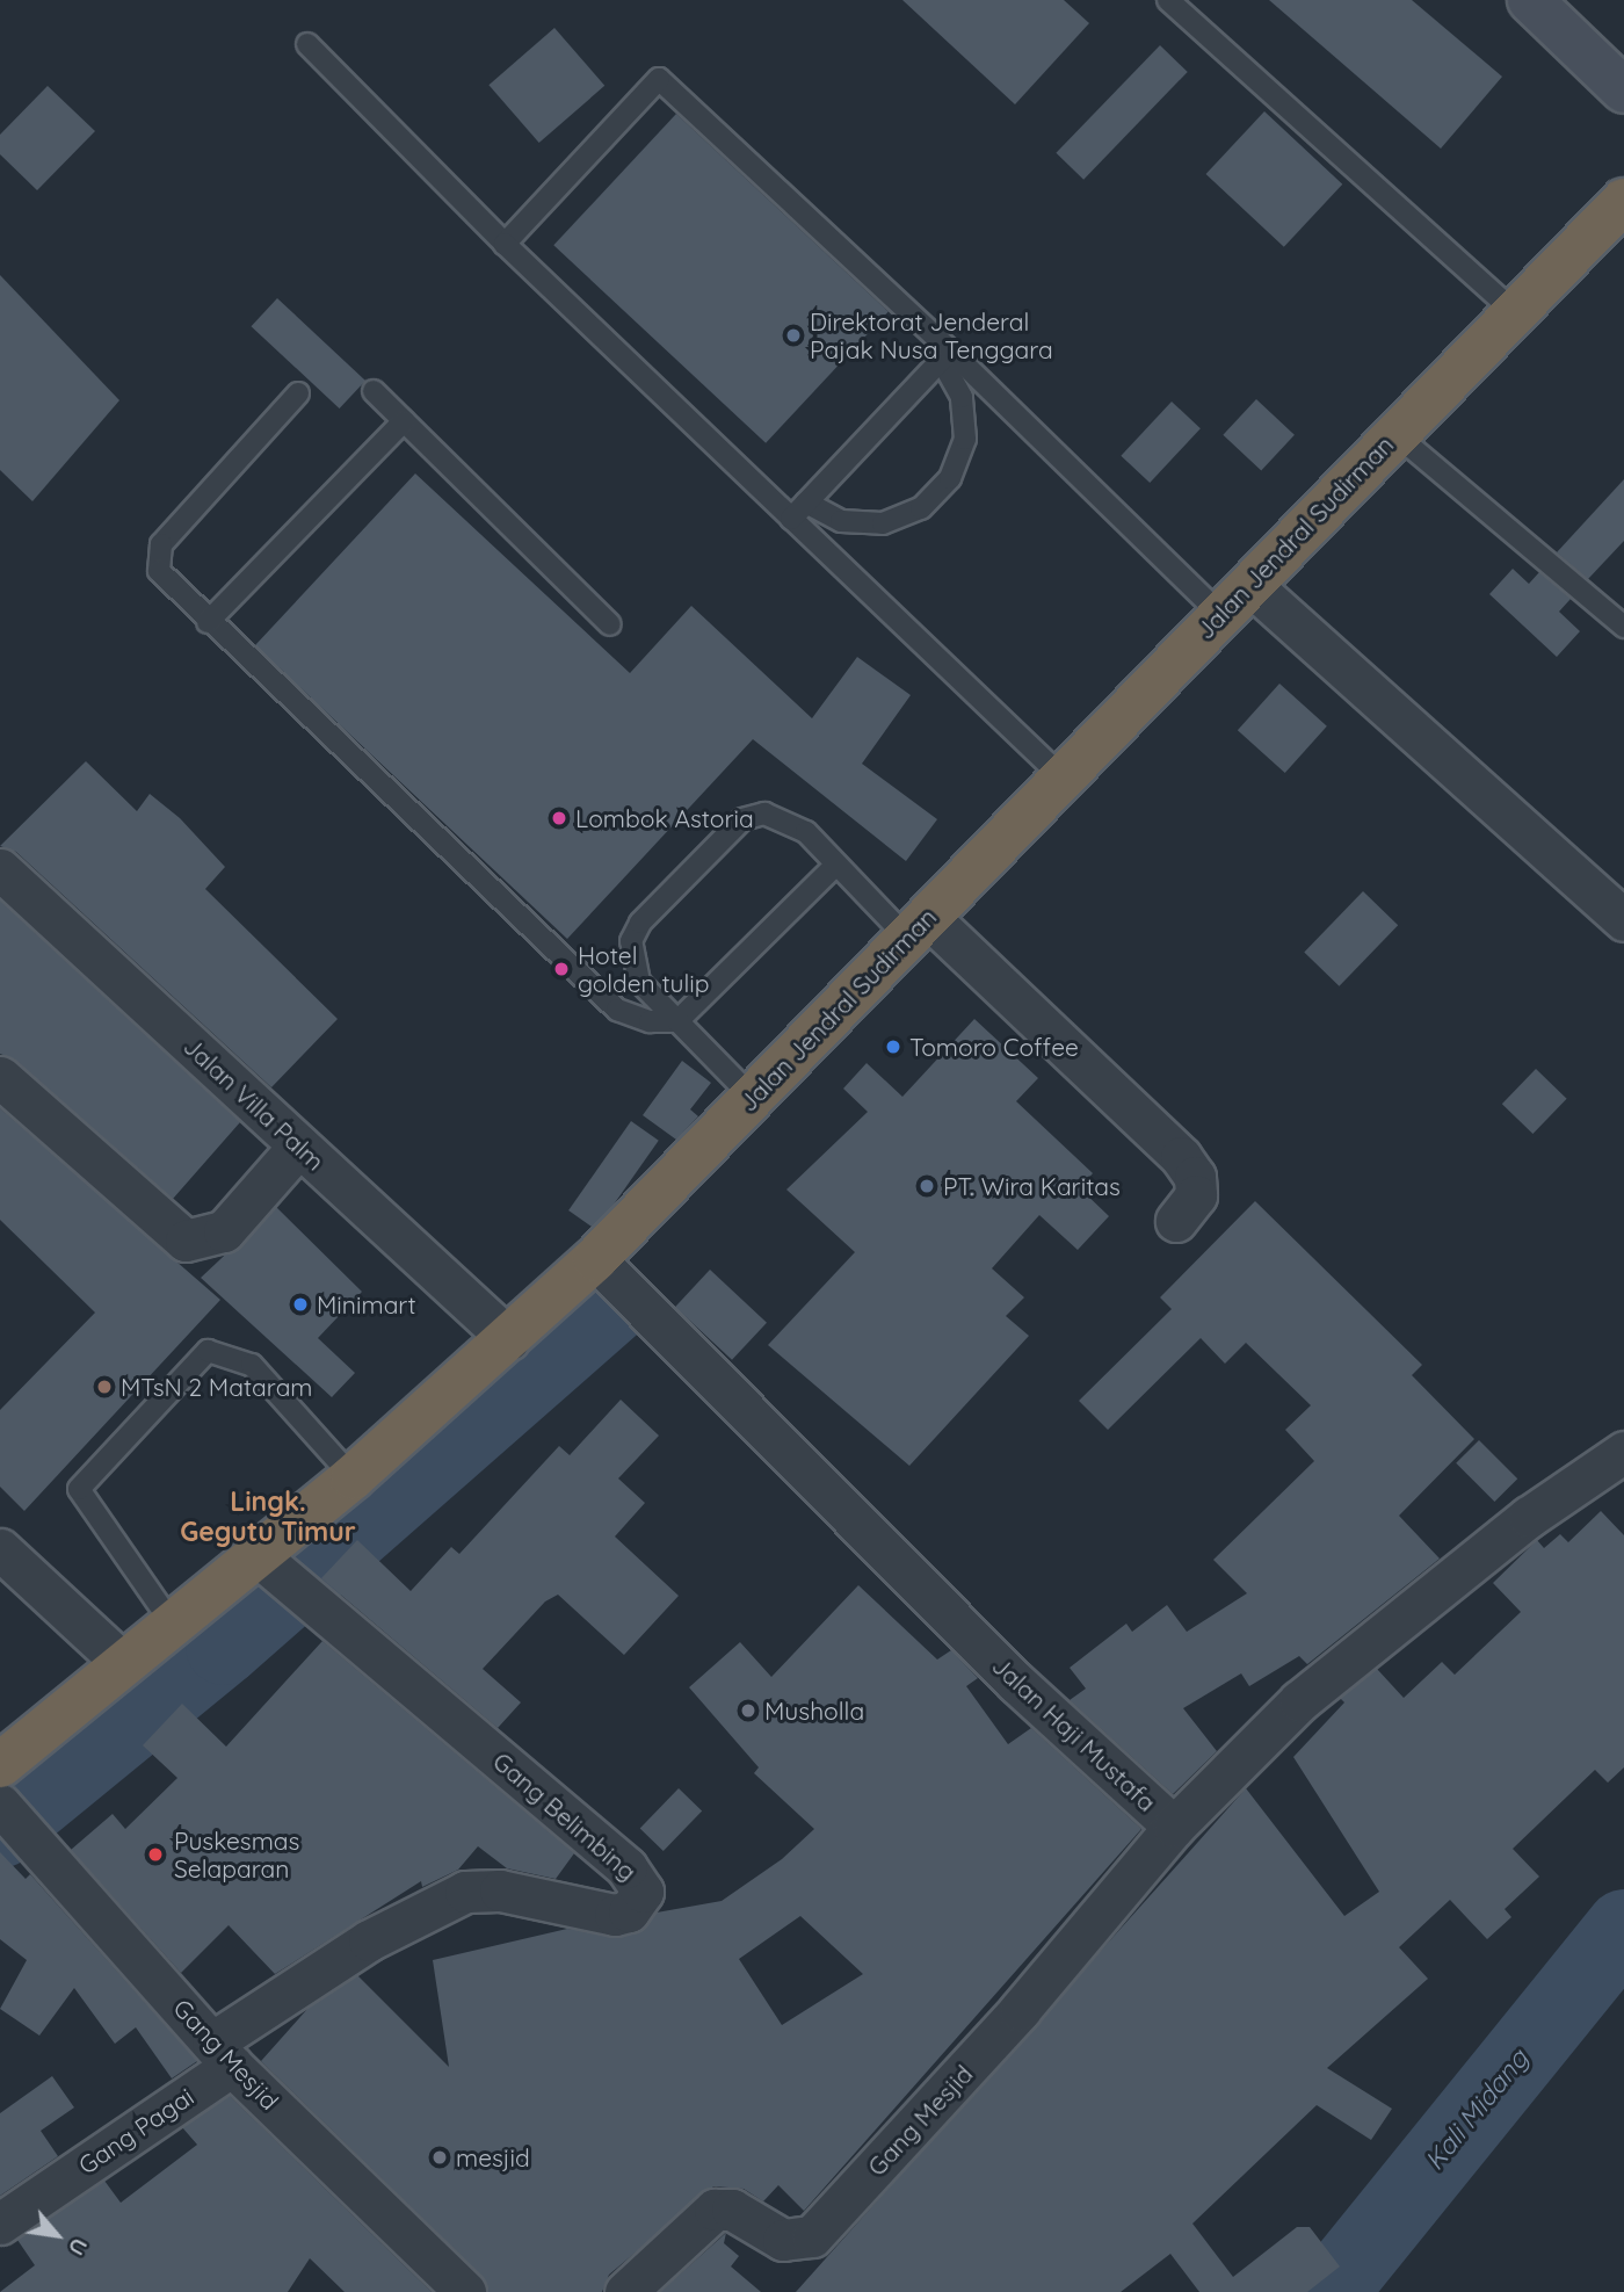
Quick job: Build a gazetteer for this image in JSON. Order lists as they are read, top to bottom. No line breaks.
{"streets":{"highway":["Jalan Jendral Sudirman"],"street":["Jalan Villa Palm","Jalan Haji Mustafa","Gang Belimbing","Gang Mesjid","Gang Pagai"]},"crossings":[["Jalan Jendral Sudirman","Jalan Villa Palm"],["Jalan Jendral Sudirman","Jalan Haji Mustafa"],["Jalan Jendral Sudirman","Gang Belimbing"],["Jalan Haji Mustafa","Gang Mesjid"],["Gang Belimbing","Gang Mesjid"],["Gang Belimbing","Gang Pagai"],["Gang Mesjid","Gang Pagai"]],"districts":["Lingk. Gegutu Timur"],"water":["Kali Midang"],"places":["Direktorat Jenderal Pajak Nusa Tenggara","Lombok Astoria","Hotel golden tulip","Tomoro Coffee","PT. Wira Karitas","Minimart","MTsN 2 Mataram","Musholla","Puskesmas Selaparan","mesjid"],"north":"bottom right"}
